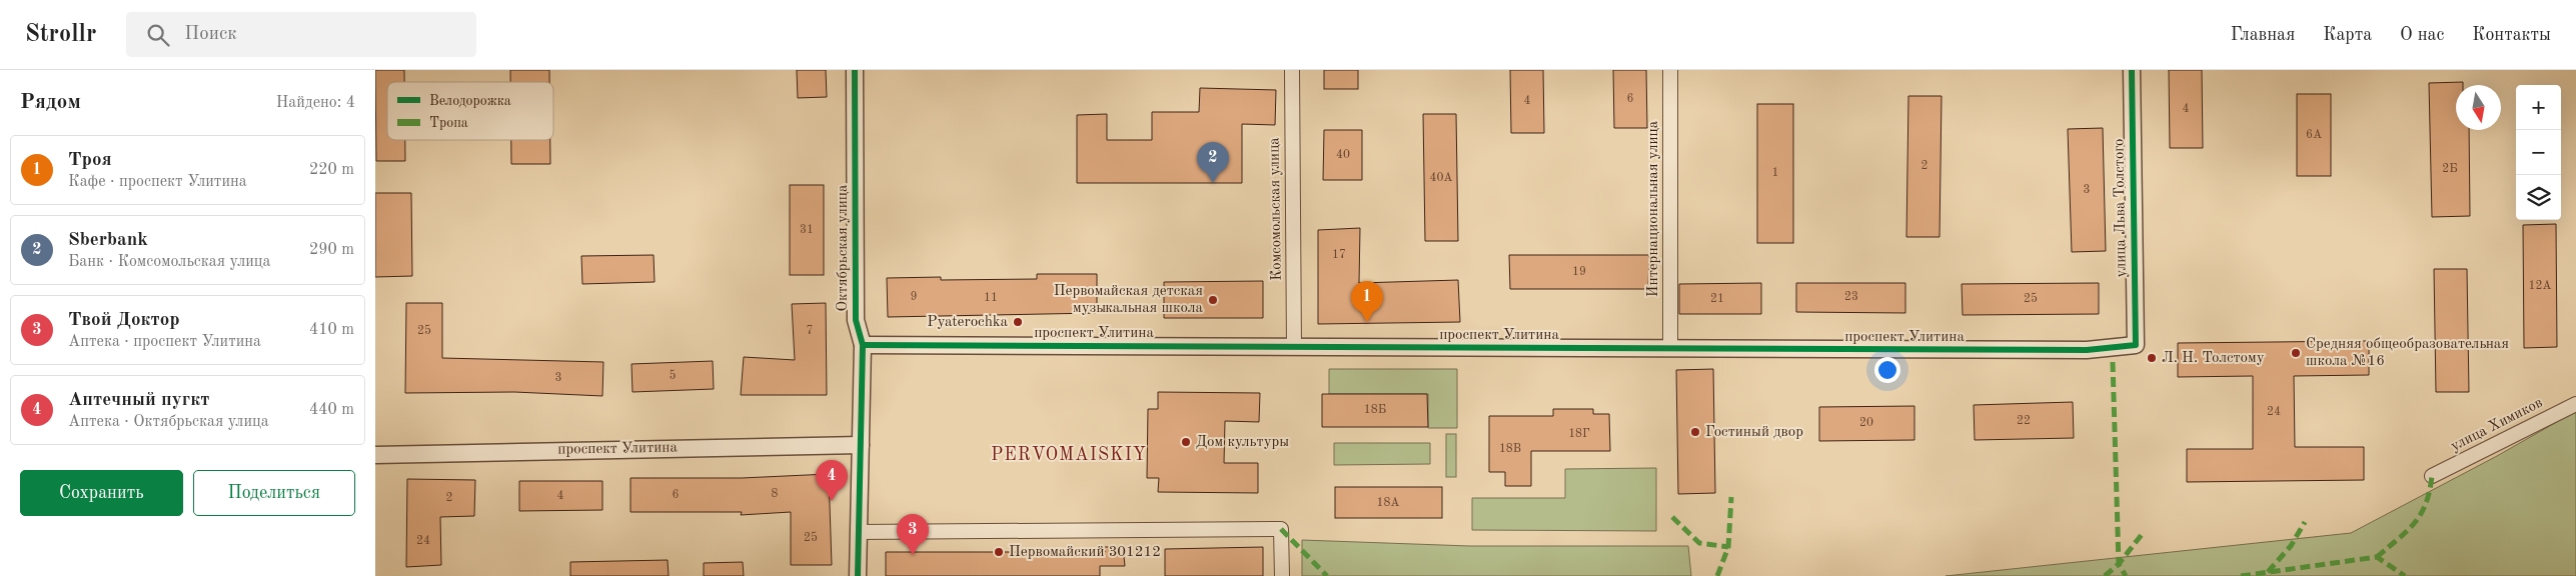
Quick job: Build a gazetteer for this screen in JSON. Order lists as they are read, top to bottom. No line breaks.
{"streets":{"street":["улица Льва Толстого","Комсомольская улица","Интернациональная улица","Октябрьская улица","проспект Улитина","улица Химиков"]},"crossings":[["улица Льва Толстого","проспект Улитина"],["Комсомольская улица","проспект Улитина"],["Интернациональная улица","проспект Улитина"],["Октябрьская улица","проспект Улитина"]],"districts":["PERVOMAISKIY"],"places":["Первомайская детская музыкальная школа","Pyaterochka","Средняя общеобразовательная школа №16","Л. Н. Толстому","Гостиный двор","Дом культуры","Первомайский 301212"],"house_numbers":["6","4","4","6А","40","2","2Б","1","40А","3","31","17","19","12А","9","23","11","21","25","25","7","5","3","18Б","24","22","20","18Г","18В","8","6","4","2","18А","25","24"],"legend":["Велодорожка","Тропа"],"north":"bottom","page":{"header":"Strollr","search":"Поиск","nav":["Главная","Карта","О нас","Контакты"],"heading":["Рядом","Найдено: 4"],"map_buttons":["+","−"],"list":[{"mark":"1","name":"Троя","note":"Кафе · проспект Улитина","value":"220 m"},{"mark":"2","name":"Sberbank","note":"Банк · Комсомольская улица","value":"290 m"},{"mark":"3","name":"Твой Доктор","note":"Аптека · проспект Улитина","value":"410 m"},{"mark":"4","name":"Аптечный пугкт","note":"Аптека · Октябрьская улица","value":"440 m"}],"pins":["2","1","4","3"],"buttons":["Сохранить","Поделиться"]}}
